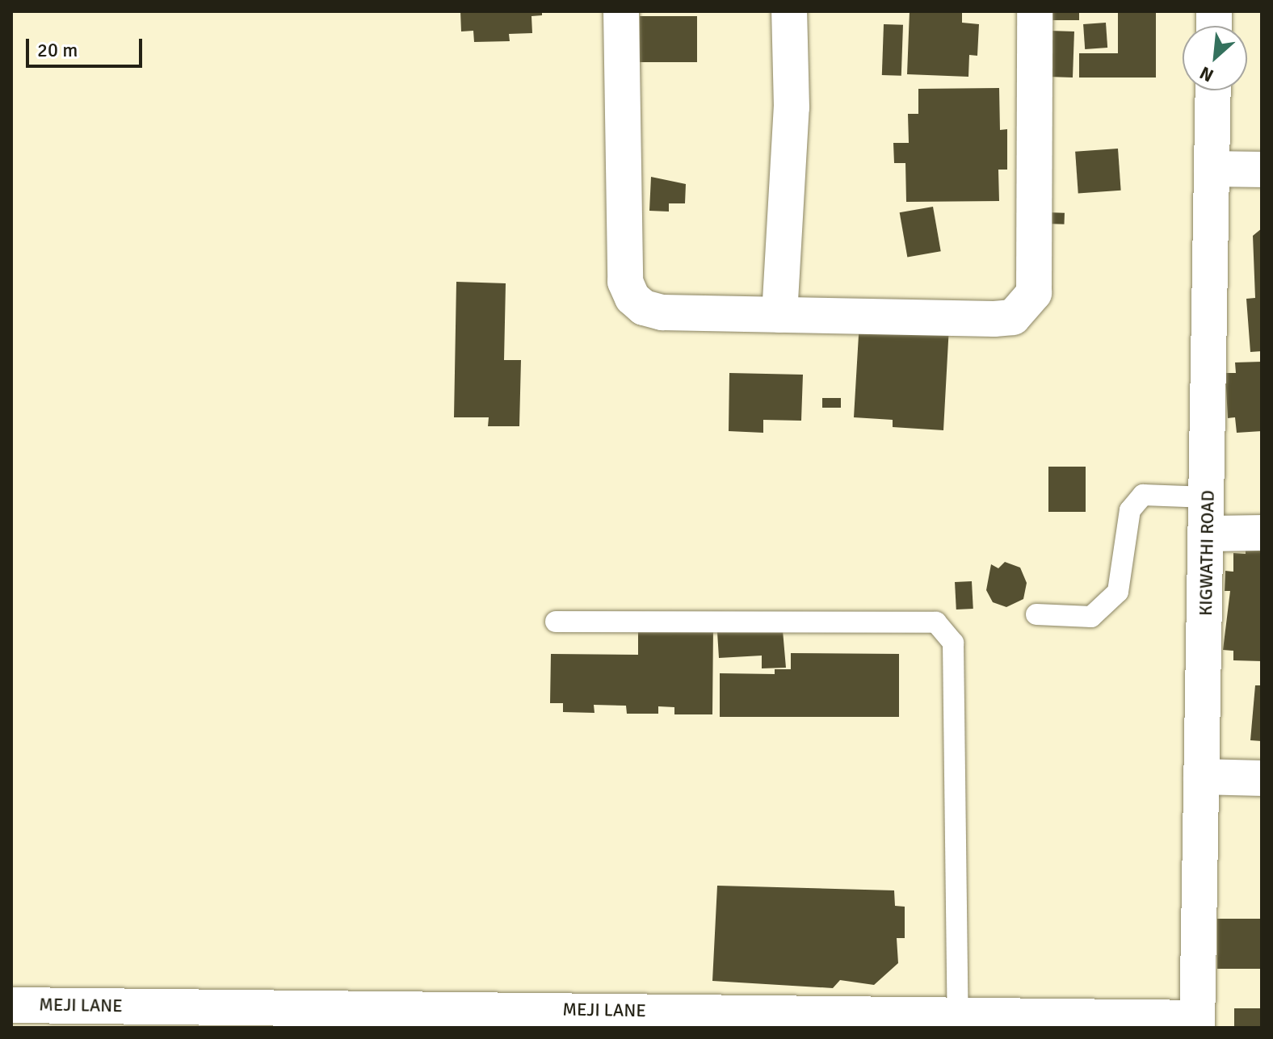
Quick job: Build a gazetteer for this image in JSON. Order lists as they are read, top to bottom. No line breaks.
{"streets":{"street":["KIGWATHI ROAD","MEJI LANE"]},"crossings":[["KIGWATHI ROAD","MEJI LANE"]],"scale_bar":"20 m","north":"bottom left"}
